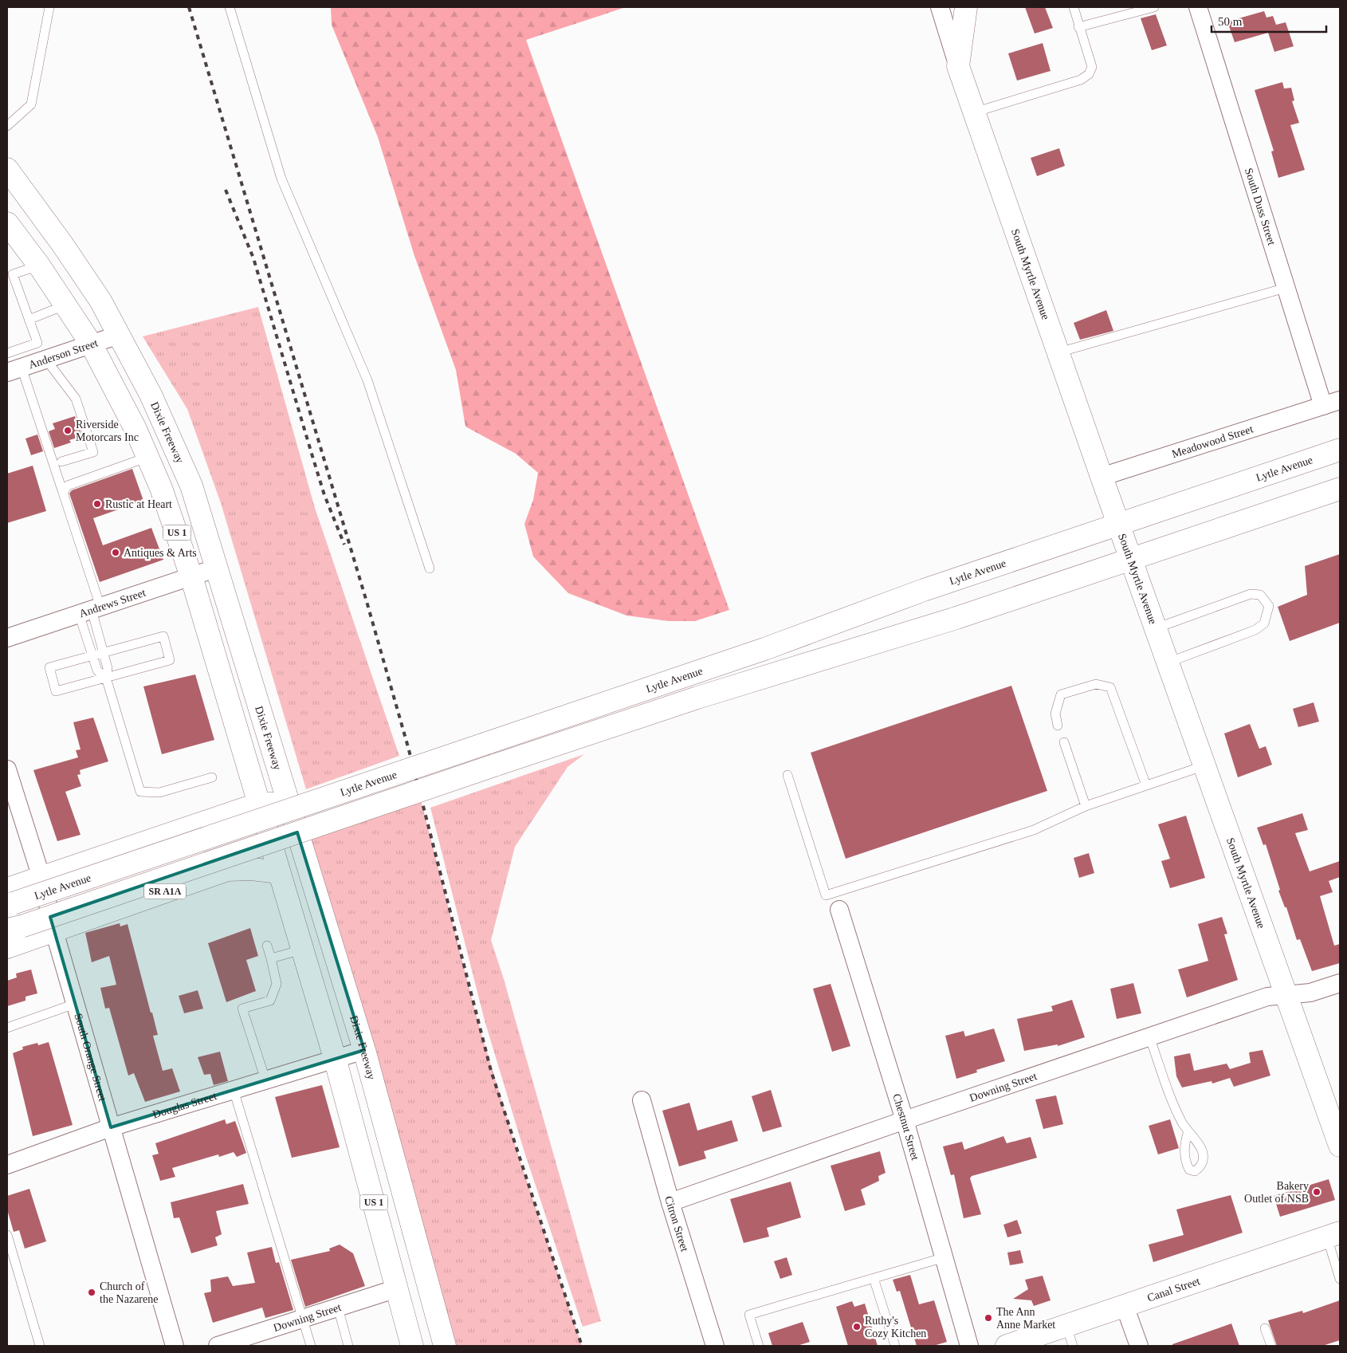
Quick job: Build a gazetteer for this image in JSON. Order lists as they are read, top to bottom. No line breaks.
{"streets":{"main road":["South Myrtle Avenue","Dixie Freeway","Lytle Avenue","US 1","SR A1A","Canal Street"],"street":["South Duss Street","Anderson Street","Meadowood Street","Andrews Street","South Orange Street","Downing Street","Douglas Street","Chestnut Street","Citron Street"]},"crossings":[["South Duss Street","Meadowood Street"],["South Myrtle Avenue","Meadowood Street"],["South Myrtle Avenue","Lytle Avenue"],["South Myrtle Avenue","Downing Street"],["Anderson Street","Dixie Freeway"],["Anderson Street","US 1"],["Dixie Freeway","Andrews Street"],["Dixie Freeway","Douglas Street"],["US 1","Andrews Street"],["US 1","SR A1A"],["US 1","Downing Street"],["US 1","Douglas Street"],["SR A1A","South Orange Street"],["South Orange Street","Douglas Street"],["Downing Street","Chestnut Street"],["Downing Street","Citron Street"]],"places":["Riverside Motorcars Inc","Rustic at Heart","Antiques & Arts","Bakery Outlet of NSB","Church of the Nazarene","The Ann Anne Market","Ruthy's Cozy Kitchen"],"scale_bar":"50 m"}
